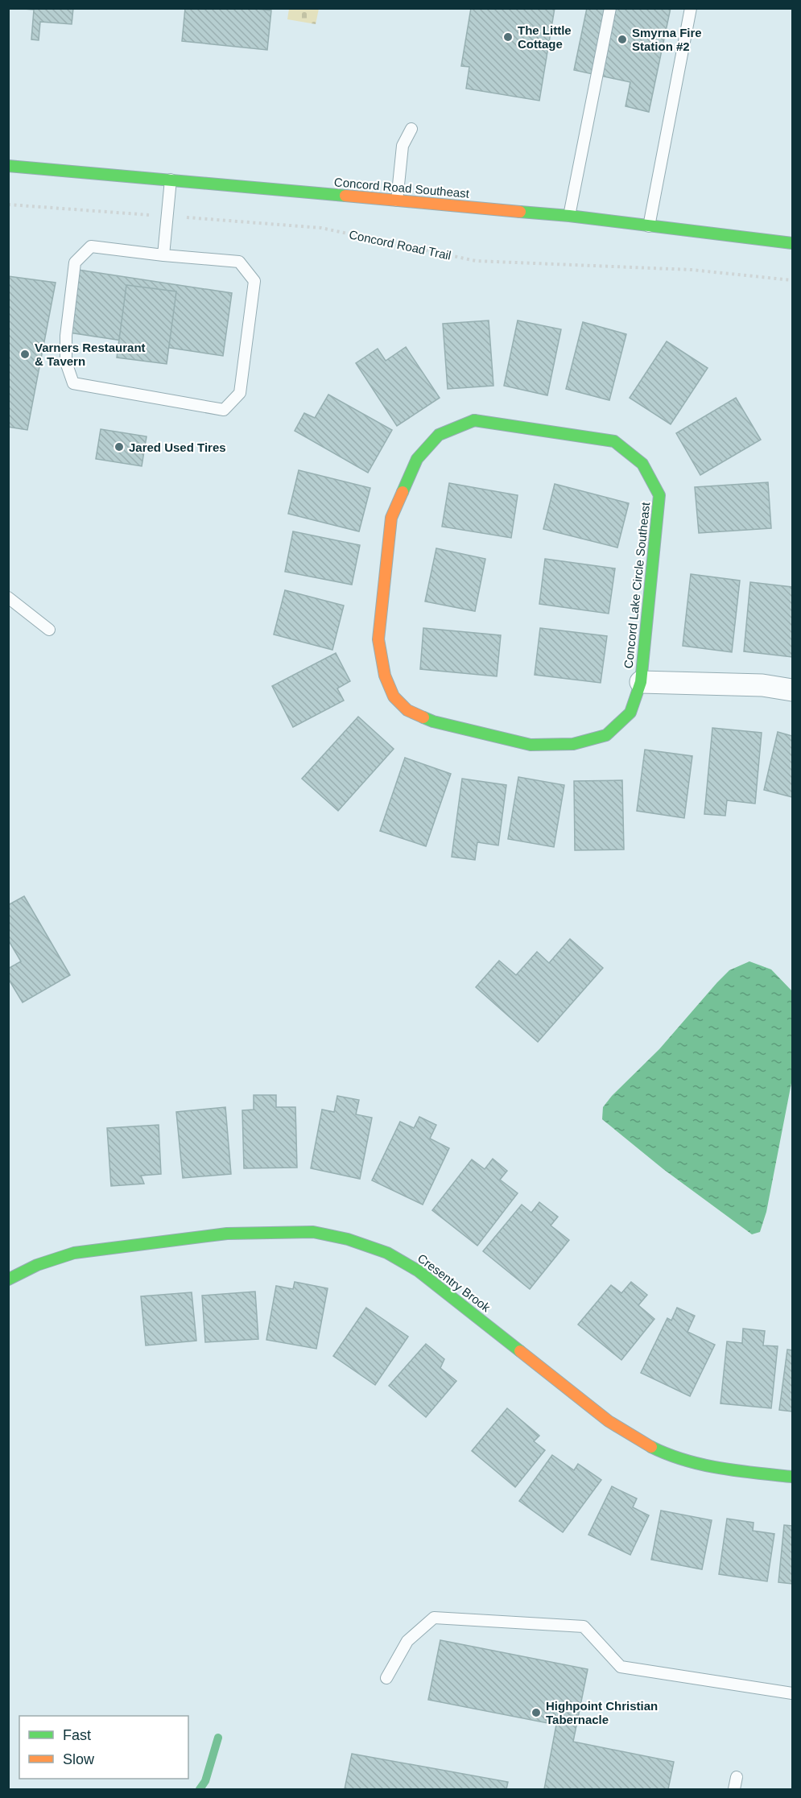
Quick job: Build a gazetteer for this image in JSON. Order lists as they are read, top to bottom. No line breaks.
{"streets":{"street":["Concord Road Southeast","Concord Lake Circle Southeast","Cresentry Brook"],"path":["Concord Road Trail"]},"places":["The Little Cottage","Smyrna Fire Station #2","Varners Restaurant & Tavern","Jared Used Tires","Highpoint Christian Tabernacle"],"legend":["Fast","Slow"]}
